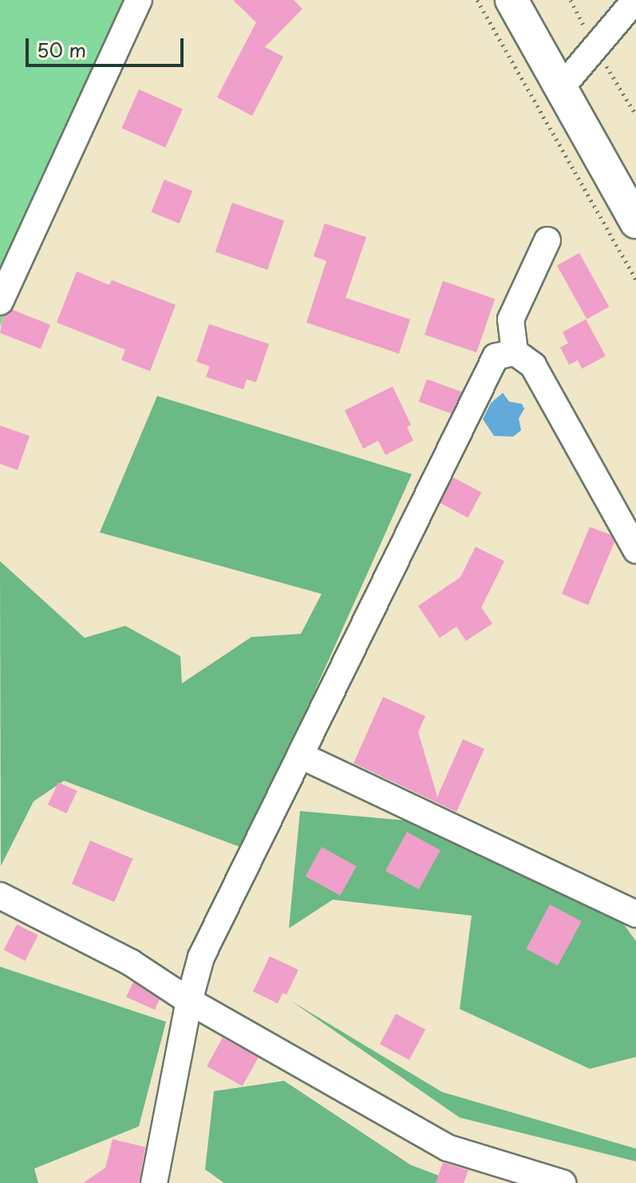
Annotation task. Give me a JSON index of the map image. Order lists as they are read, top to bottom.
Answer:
{
  "scale_bar": "50 m"
}
